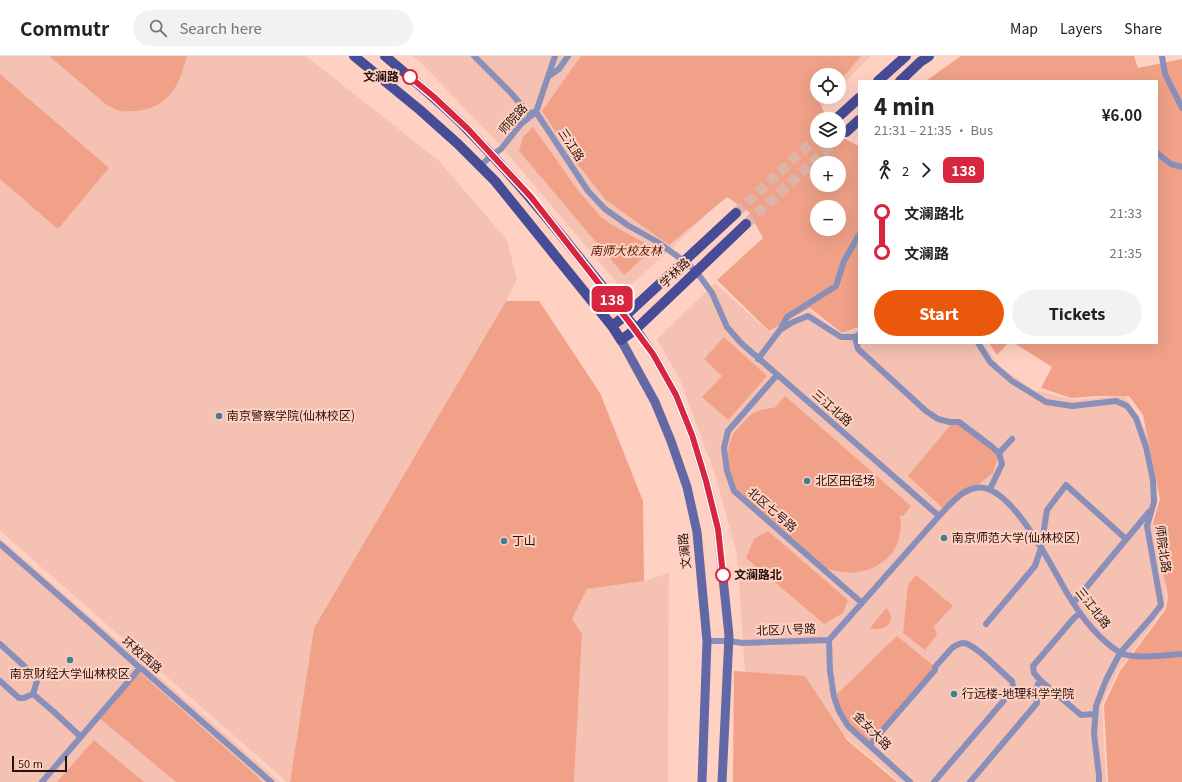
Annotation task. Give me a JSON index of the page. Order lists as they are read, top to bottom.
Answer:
{
  "streets": {
    "main road": ["学林路", "文澜路"],
    "street": [
      "师院路",
      "三江路",
      "三江北路",
      "北区七号路",
      "师院北路",
      "北区八号路",
      "环校西路",
      "金女大路"
    ]
  },
  "crossings": [
    ["师院路", "三江路"],
    ["师院路", "文澜路"],
    ["三江路", "学林路"],
    ["三江路", "三江北路"],
    ["学林路", "三江北路"],
    ["学林路", "文澜路"],
    ["三江北路", "北区七号路"],
    ["三江北路", "师院北路"],
    ["文澜路", "北区八号路"],
    ["北区八号路", "金女大路"]
  ],
  "parks": ["南师大校友林"],
  "places": [
    "文澜路",
    "南京警察学院(仙林校区)",
    "北区田径场",
    "南京师范大学(仙林校区)",
    "丁山",
    "文澜路北",
    "南京财经大学仙林校区",
    "行远楼-地理科学学院"
  ],
  "lines": ["bus line 138"],
  "scale_bar": "50 m",
  "page": {
    "header": "Commutr",
    "search": "Search here",
    "nav": ["Map", "Layers", "Share"],
    "on_map": "138",
    "map_buttons": ["+", "−"],
    "heading": ["4 min", "21:31 – 21:35 · Bus", "¥6.00"],
    "legs": ["2", "138"],
    "list": [
      {
        "name": "文澜路北",
        "value": "21:33"
      },
      {
        "name": "文澜路",
        "value": "21:35"
      }
    ],
    "buttons": ["Start", "Tickets"],
    "scale": "50 m"
  }
}
